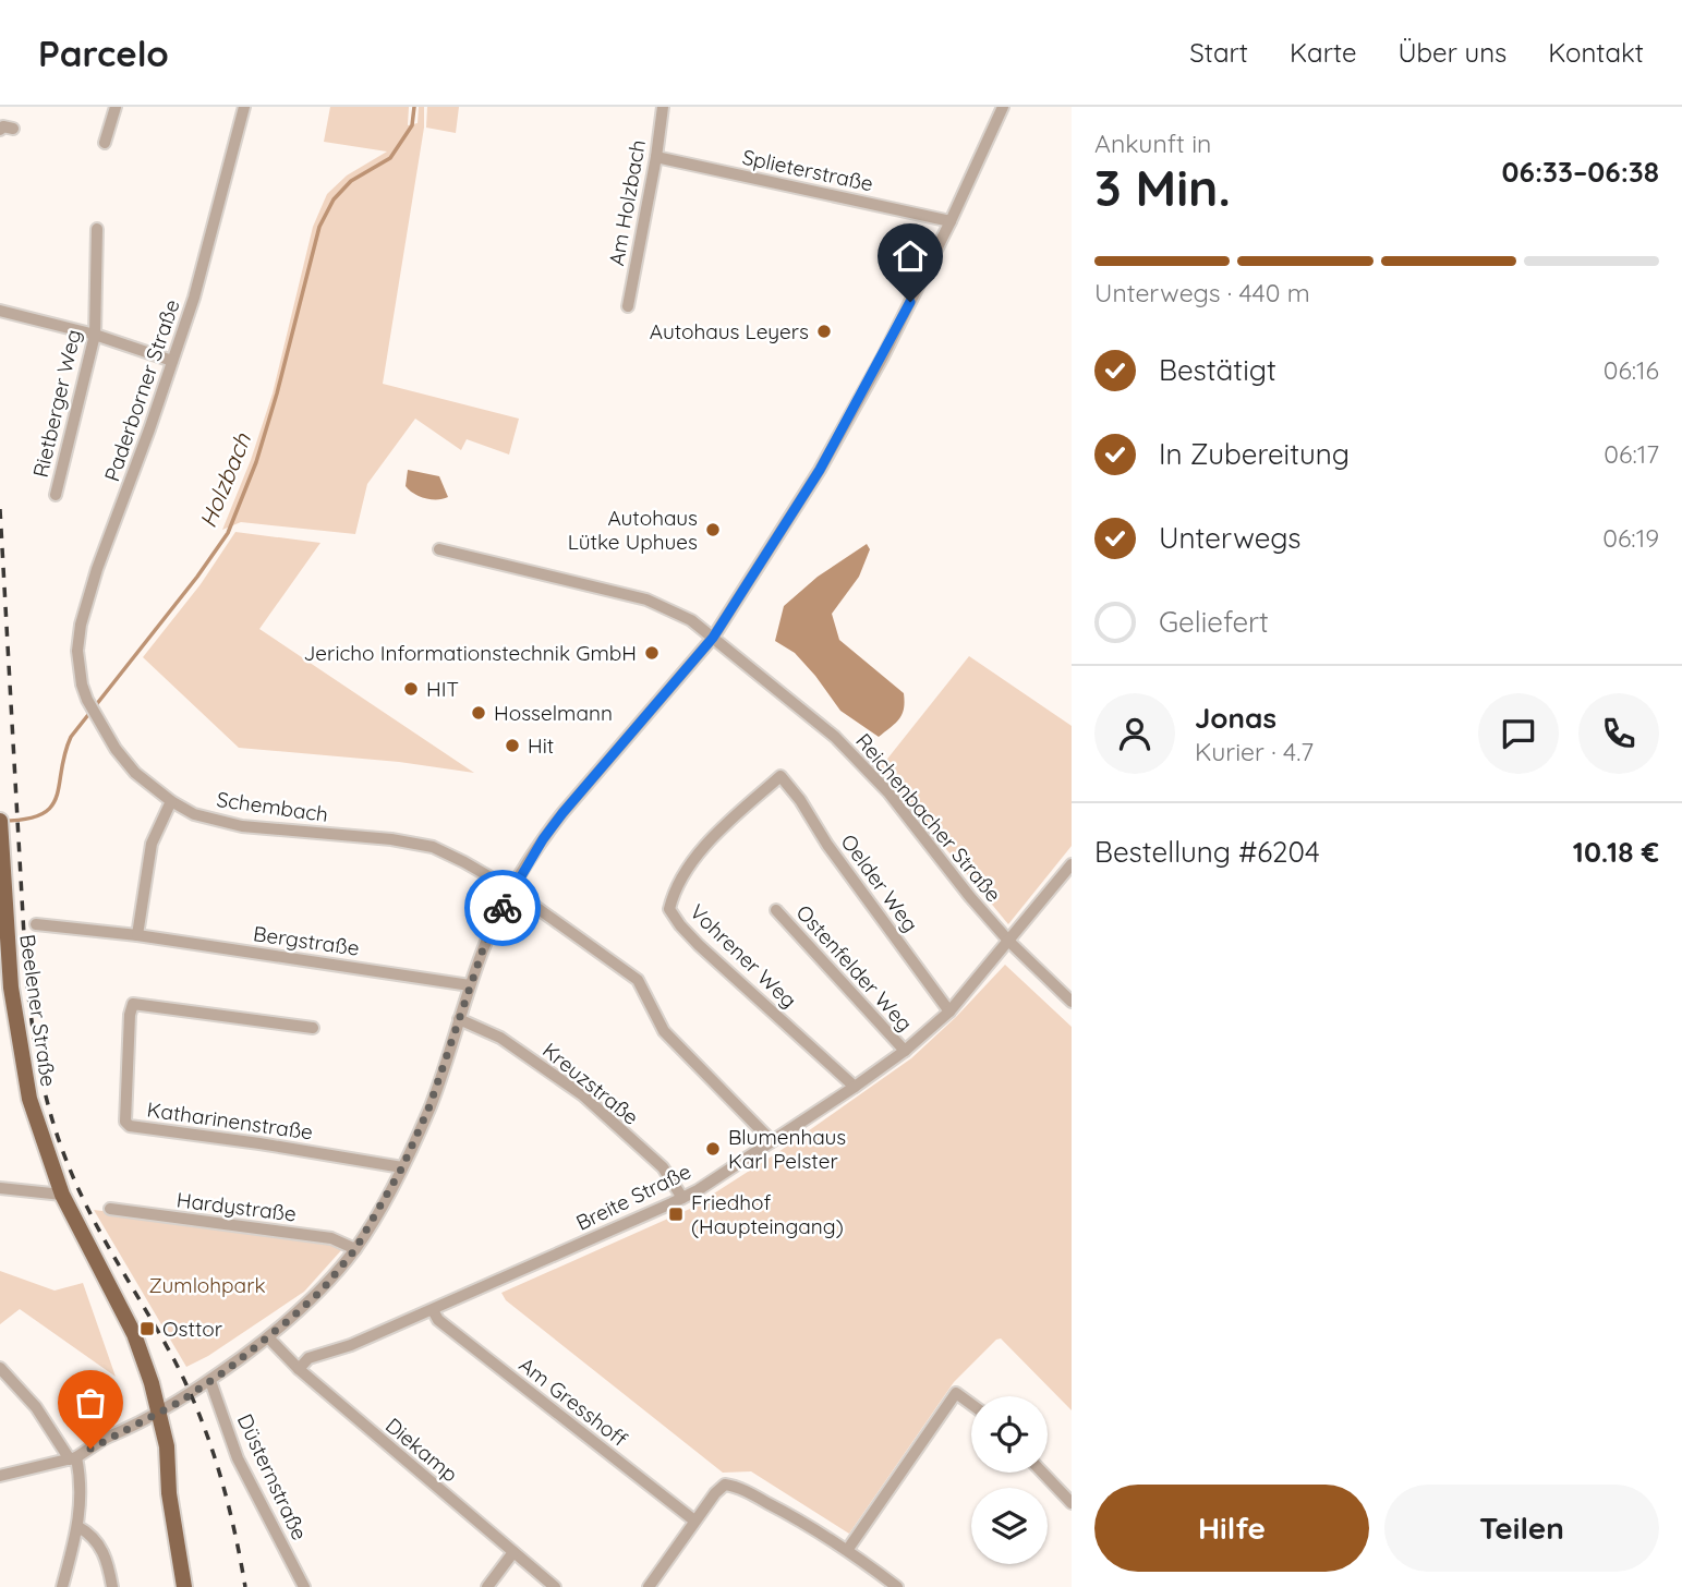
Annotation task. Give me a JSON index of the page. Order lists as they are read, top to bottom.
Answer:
{
  "streets": {
    "main road": ["Beelener Straße"],
    "street": [
      "Splieterstraße",
      "Am Holzbach",
      "Paderborner Straße",
      "Rietberger Weg",
      "Schembach",
      "Reichenbacher Straße",
      "Oelder Weg",
      "Bergstraße",
      "Vohrener Weg",
      "Ostenfelder Weg",
      "Kreuzstraße",
      "Katharinenstraße",
      "Breite Straße",
      "Hardystraße",
      "Am Gresshoff",
      "Diekamp",
      "Düsternstraße"
    ]
  },
  "crossings": [
    ["Splieterstraße", "Am Holzbach"],
    ["Paderborner Straße", "Schembach"],
    ["Schembach", "Breite Straße"],
    ["Reichenbacher Straße", "Breite Straße"],
    ["Oelder Weg", "Vohrener Weg"],
    ["Oelder Weg", "Breite Straße"],
    ["Vohrener Weg", "Breite Straße"],
    ["Ostenfelder Weg", "Breite Straße"],
    ["Kreuzstraße", "Breite Straße"],
    ["Breite Straße", "Am Gresshoff"],
    ["Breite Straße", "Diekamp"]
  ],
  "water": ["Holzbach"],
  "parks": ["Zumlohpark"],
  "places": {
    "other": [
      "Autohaus Leyers",
      "Autohaus Lütke Uphues",
      "Jericho Informationstechnik GmbH",
      "HIT",
      "Hosselmann",
      "Hit",
      "Blumenhaus Karl Pelster"
    ],
    "transit": ["Friedhof (Haupteingang)", "Osttor"]
  },
  "page": {
    "header": "Parcelo",
    "nav": [
      "Start",
      "Karte",
      "Über uns",
      "Kontakt"
    ],
    "heading": ["3 Min.", "Ankunft in", "06:33–06:38"],
    "panel": [
      "Jonas",
      "Kurier · 4.7",
      "Bestellung #6204",
      "10.18 €"
    ],
    "bar": "Unterwegs · 440 m",
    "list": [
      ["Bestätigt", "06:16"],
      ["In Zubereitung", "06:17"],
      ["Unterwegs", "06:19"],
      "Geliefert"
    ],
    "buttons": ["Hilfe", "Teilen"]
  }
}
